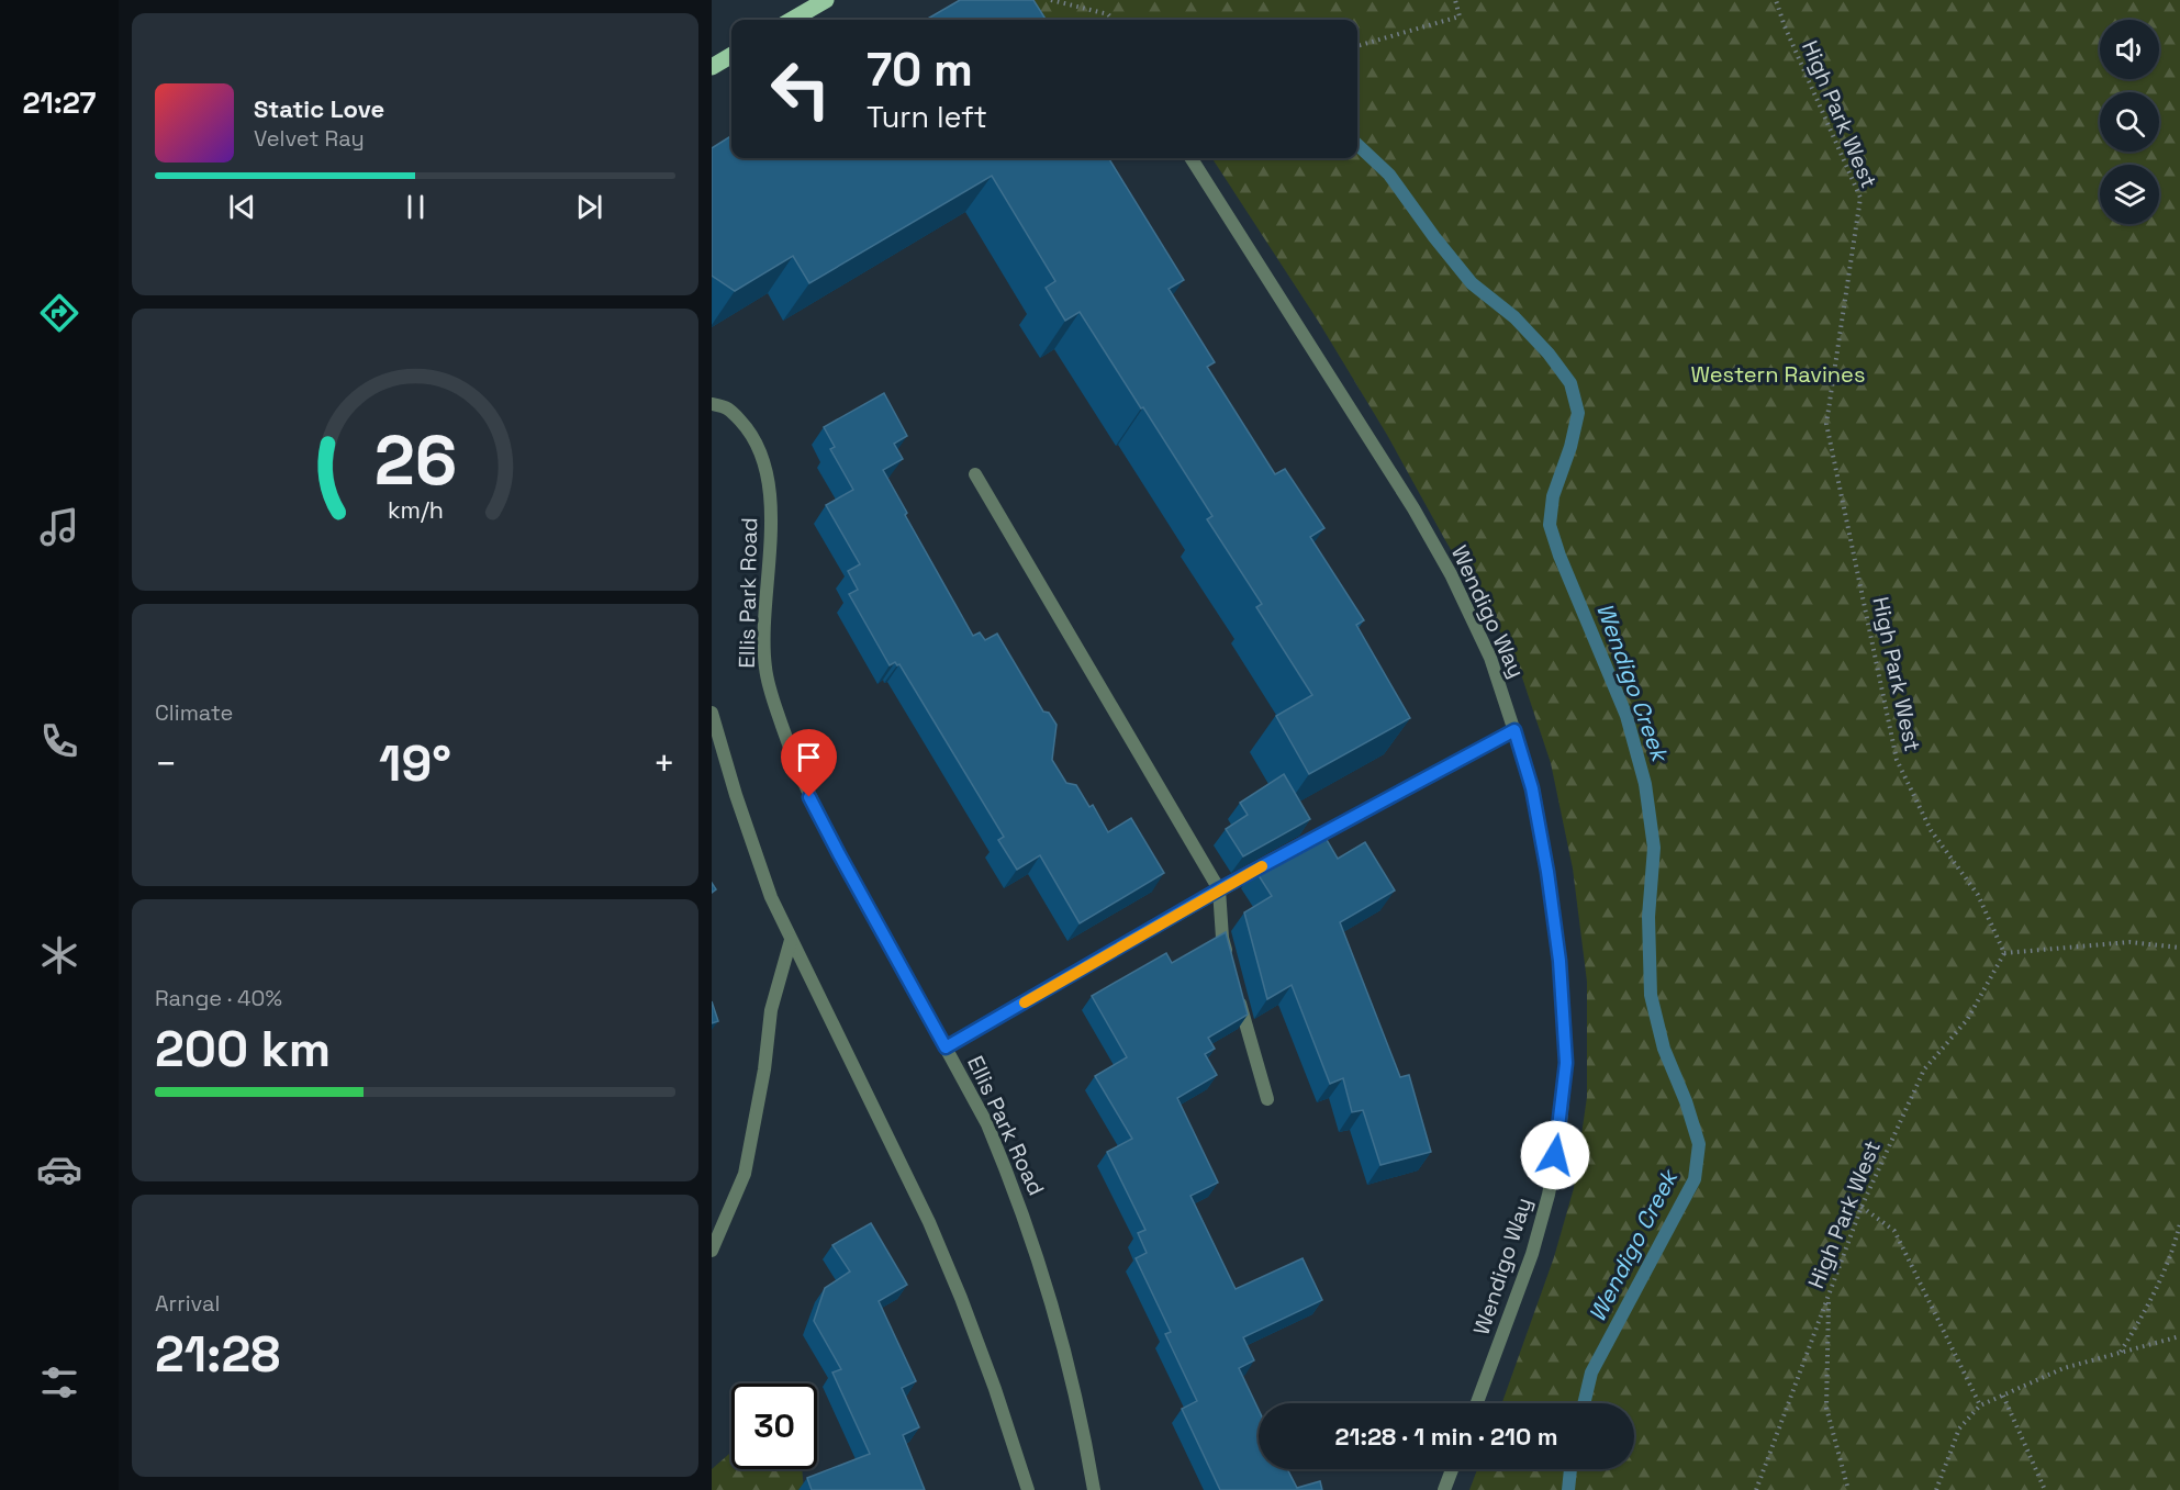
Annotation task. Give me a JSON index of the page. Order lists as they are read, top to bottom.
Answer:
{
  "streets": {
    "street": ["Ellis Park Road", "Wendigo Way"],
    "path": ["High Park West"]
  },
  "water": ["Wendigo Creek"],
  "parks": ["Western Ravines"],
  "page": {
    "tabs": "21:27",
    "turn": ["70 m", "Turn left"],
    "song": ["Static Love", "Velvet Ray"],
    "tile": [
      "Climate",
      ["Range · 40%", "200 km"],
      ["Arrival", "21:28"]
    ],
    "heat": ["−", "19°", "+"],
    "limit": "30",
    "trip": "21:28 · 1 min · 210 m",
    "gauge": ["26", "km/h"]
  }
}
